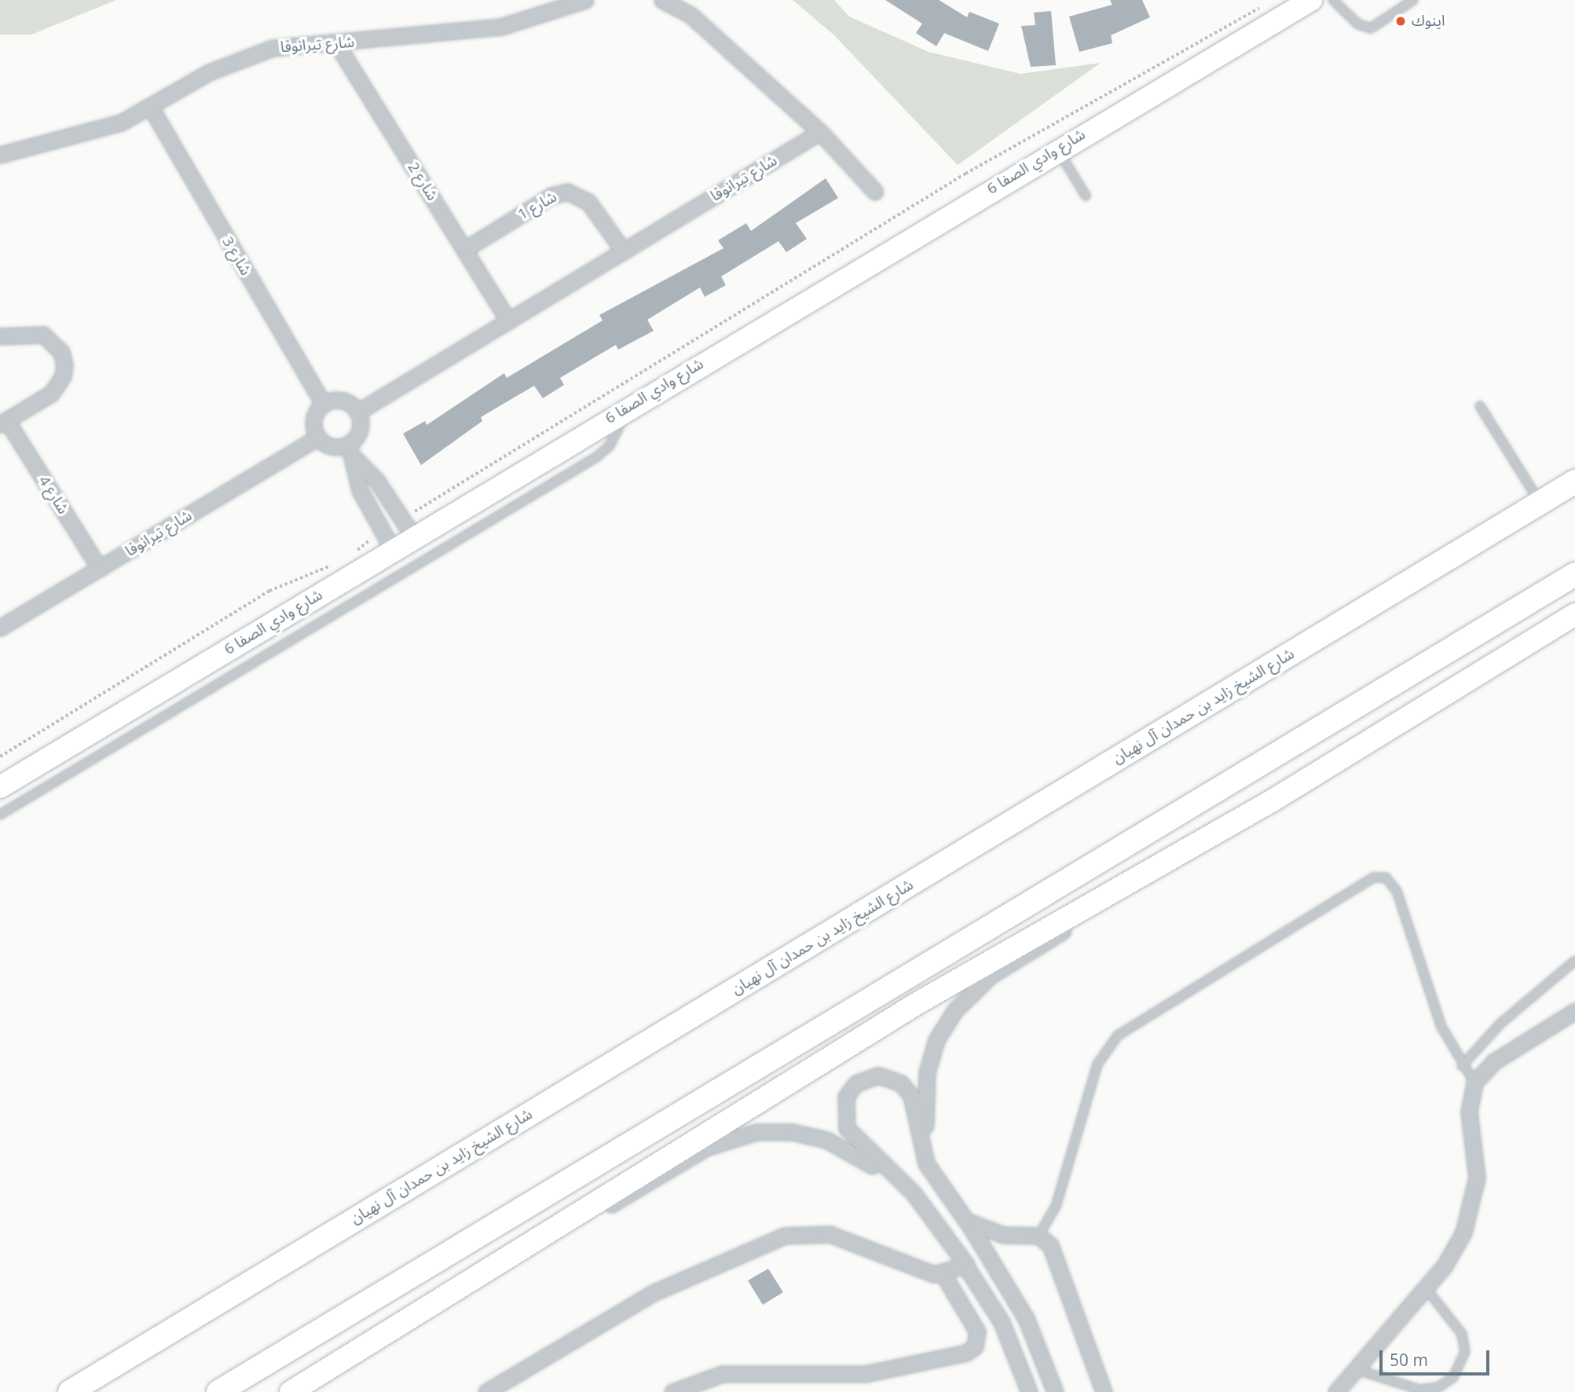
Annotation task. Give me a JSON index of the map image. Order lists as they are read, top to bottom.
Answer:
{
  "streets": {
    "main road": ["شارع وادي الصفا 6", "شارع الشيخ زايد بن حمدان آل نهيان"],
    "street": [
      "شارع تيرانوفا",
      "شارع 2",
      "شارع 1",
      "شارع 3",
      "شارع 4"
    ]
  },
  "crossings": [
    ["شارع تيرانوفا", "شارع 2"],
    ["شارع تيرانوفا", "شارع 1"],
    ["شارع تيرانوفا", "شارع 3"],
    ["شارع تيرانوفا", "شارع 4"],
    ["شارع 2", "شارع 1"]
  ],
  "places": ["اينوك"],
  "scale_bar": "50 m"
}
